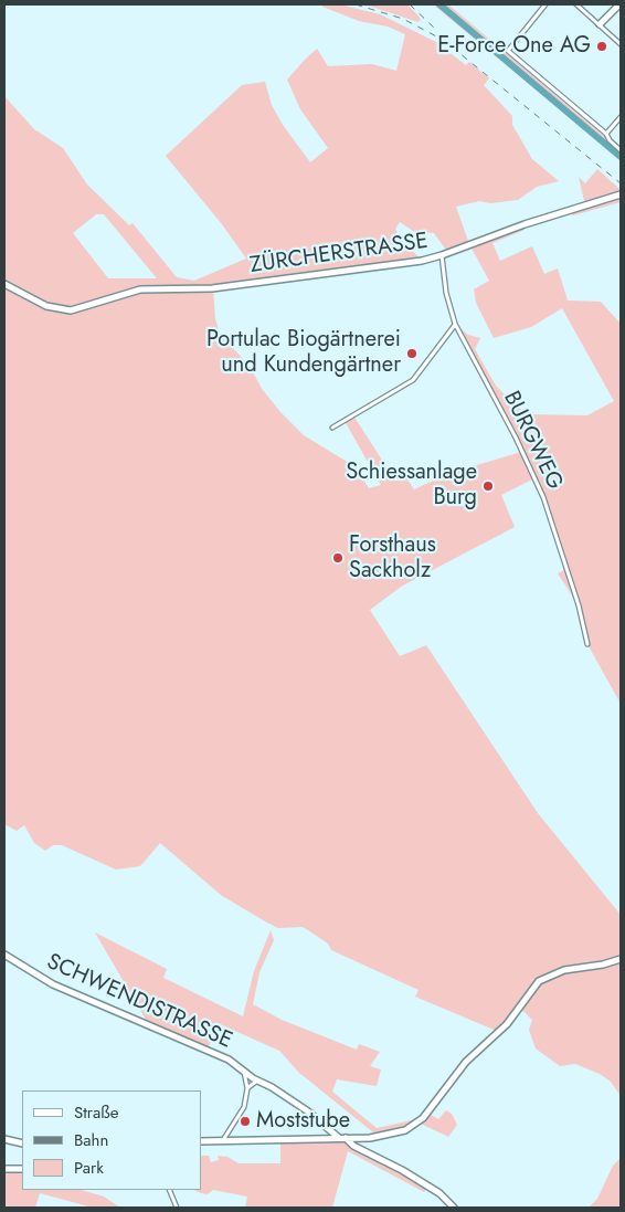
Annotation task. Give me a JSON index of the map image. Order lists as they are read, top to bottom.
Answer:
{
  "streets": {
    "street": ["ZÜRCHERSTRASSE", "BURGWEG", "SCHWENDISTRASSE"]
  },
  "crossings": [
    ["ZÜRCHERSTRASSE", "BURGWEG"]
  ],
  "places": [
    "E-Force One AG",
    "Portulac Biogärtnerei und Kundengärtner",
    "Schiessanlage Burg",
    "Forsthaus Sackholz",
    "Moststube"
  ],
  "legend": ["Straße", "Bahn", "Park"]
}
